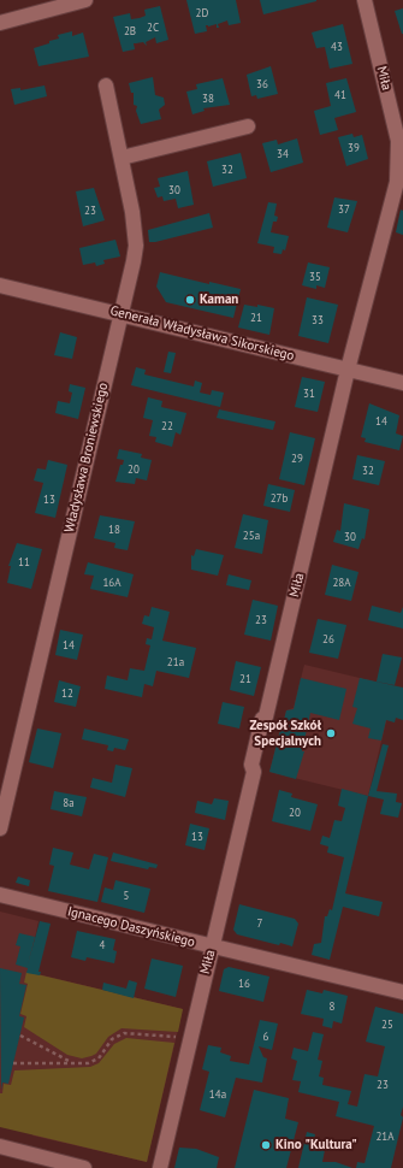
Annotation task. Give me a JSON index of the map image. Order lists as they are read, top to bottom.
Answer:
{
  "streets": {
    "street": [
      "Miła",
      "Generała Władysława Sikorskiego",
      "Władysława Broniewskiego",
      "Ignacego Daszyńskiego"
    ]
  },
  "crossings": [
    ["Miła", "Generała Władysława Sikorskiego"],
    ["Miła", "Ignacego Daszyńskiego"],
    ["Generała Władysława Sikorskiego", "Władysława Broniewskiego"]
  ],
  "places": ["Kaman", "Zespół Szkół Specjalnych", "Kino \"Kultura\""],
  "house_numbers": [
    "2D",
    "2C",
    "2B",
    "43",
    "36",
    "41",
    "38",
    "39",
    "34",
    "32",
    "30",
    "37",
    "23",
    "35",
    "21",
    "33",
    "31",
    "14",
    "22",
    "29",
    "20",
    "32",
    "27b",
    "13",
    "18",
    "25a",
    "30",
    "11",
    "16A",
    "28A",
    "23",
    "26",
    "14",
    "21a",
    "21",
    "12",
    "8a",
    "20",
    "13",
    "5",
    "7",
    "4",
    "16",
    "8",
    "25",
    "6",
    "23",
    "14a",
    "21A"
  ]
}
